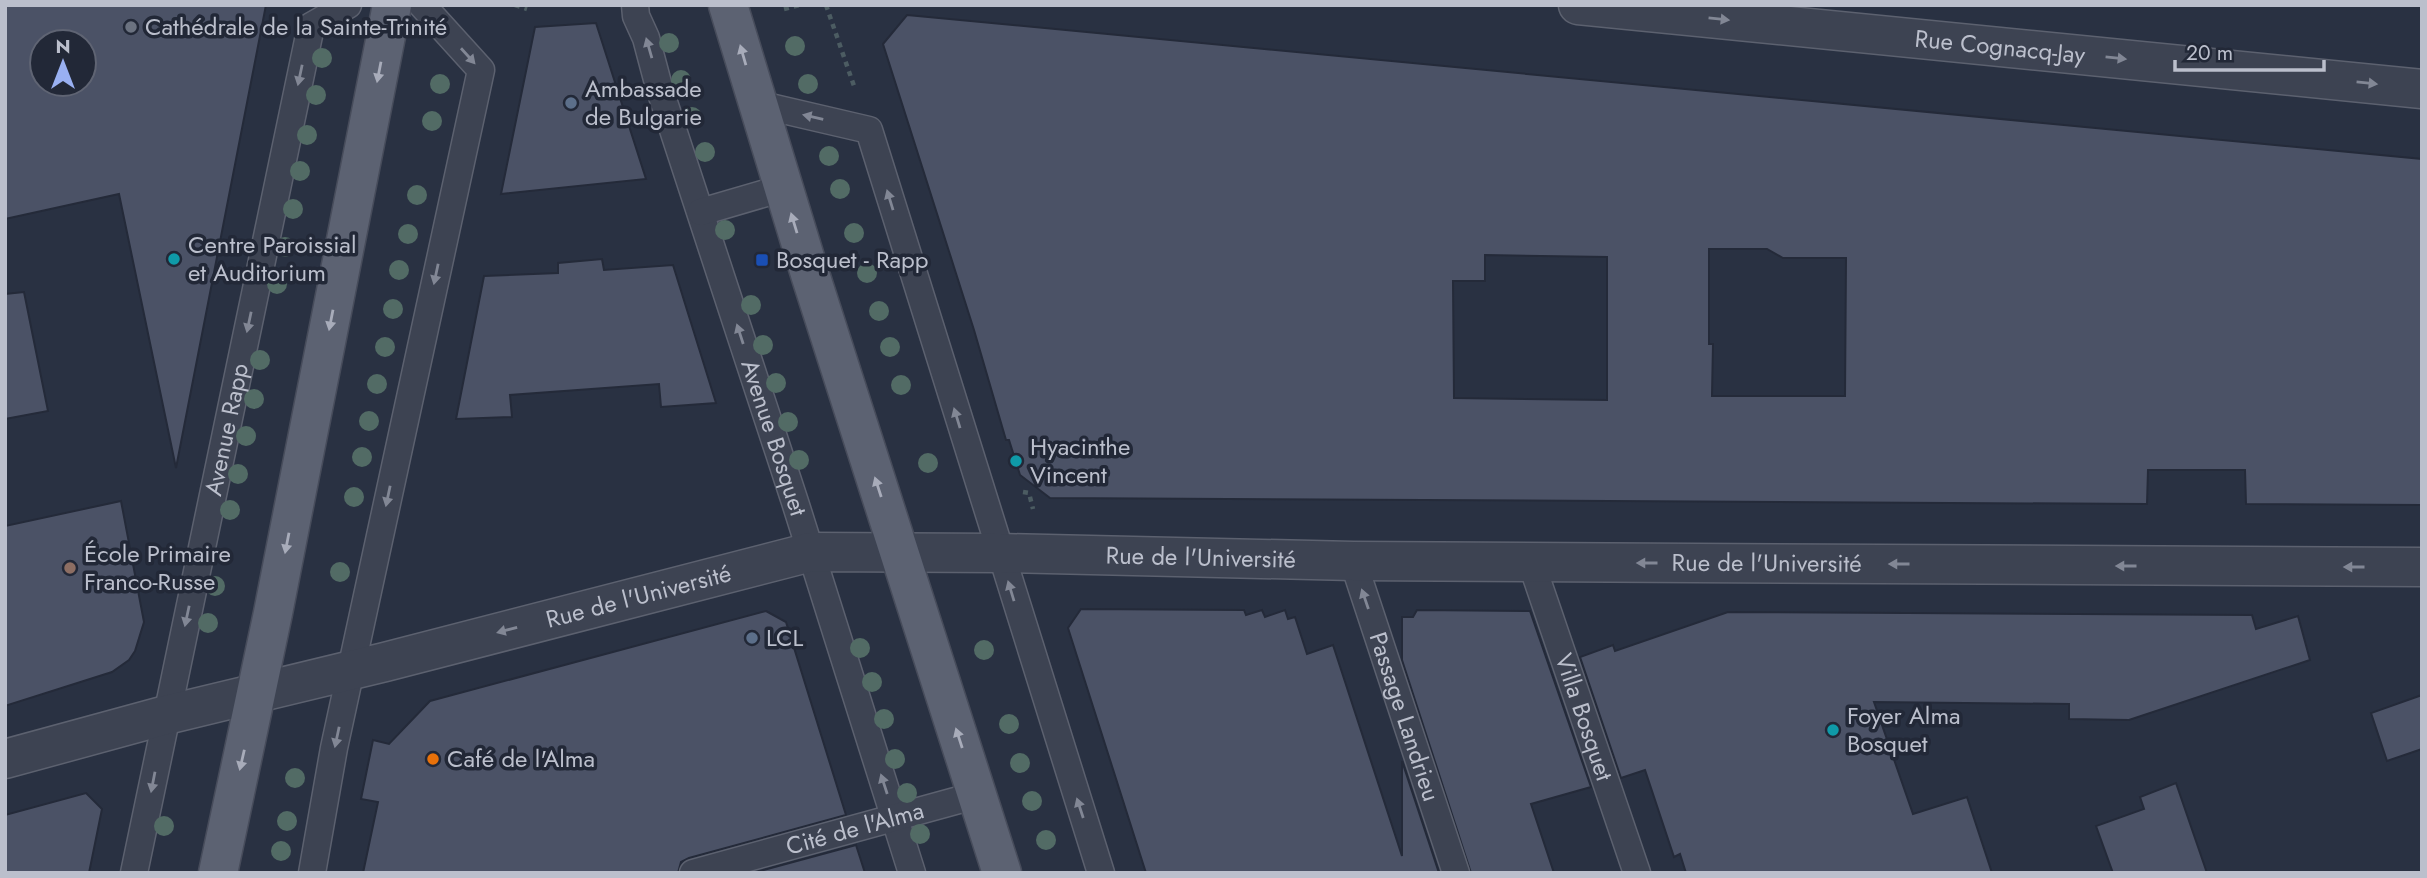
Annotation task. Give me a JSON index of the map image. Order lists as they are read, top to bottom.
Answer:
{
  "streets": {
    "street": ["Rue Cognacq-Jay", "Rue de l'Université"],
    "lane": [
      "Avenue Rapp",
      "Avenue Bosquet",
      "Passage Landrieu",
      "Villa Bosquet",
      "Cité de l'Alma"
    ]
  },
  "crossings": [
    ["Avenue Rapp", "Rue de l'Université"],
    ["Avenue Bosquet", "Rue de l'Université"],
    ["Avenue Bosquet", "Cité de l'Alma"],
    ["Rue de l'Université", "Passage Landrieu"],
    ["Rue de l'Université", "Villa Bosquet"]
  ],
  "one_way": ["Rue Cognacq-Jay", "Rue de l'Université", "Passage Landrieu"],
  "places": {
    "other": [
      "Cathédrale de la Sainte-Trinité",
      "Ambassade de Bulgarie",
      "Centre Paroissial et Auditorium",
      "Hyacinthe Vincent",
      "École Primaire Franco-Russe",
      "LCL",
      "Foyer Alma Bosquet",
      "Café de l'Alma"
    ],
    "transit": ["Bosquet - Rapp"]
  },
  "scale_bar": "20 m",
  "north": "top"
}
